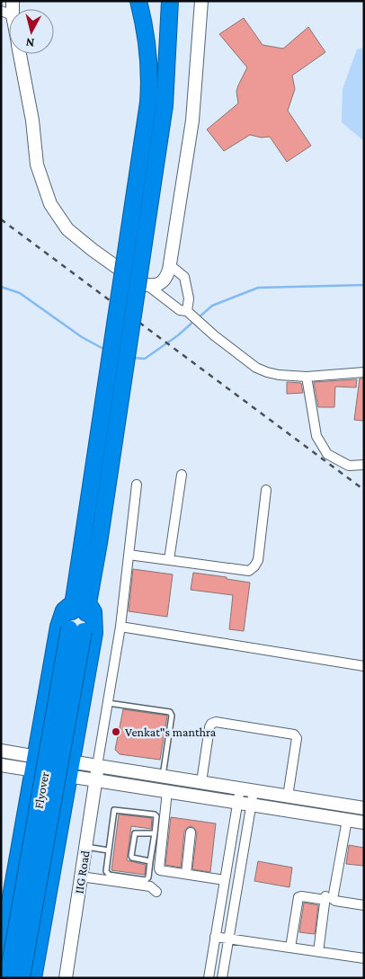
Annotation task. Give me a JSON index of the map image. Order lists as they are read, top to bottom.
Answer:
{
  "streets": {
    "highway": ["Flyover"],
    "street": ["IIG Road"]
  },
  "places": ["Venkat\"s manthra"],
  "north": "bottom"
}
